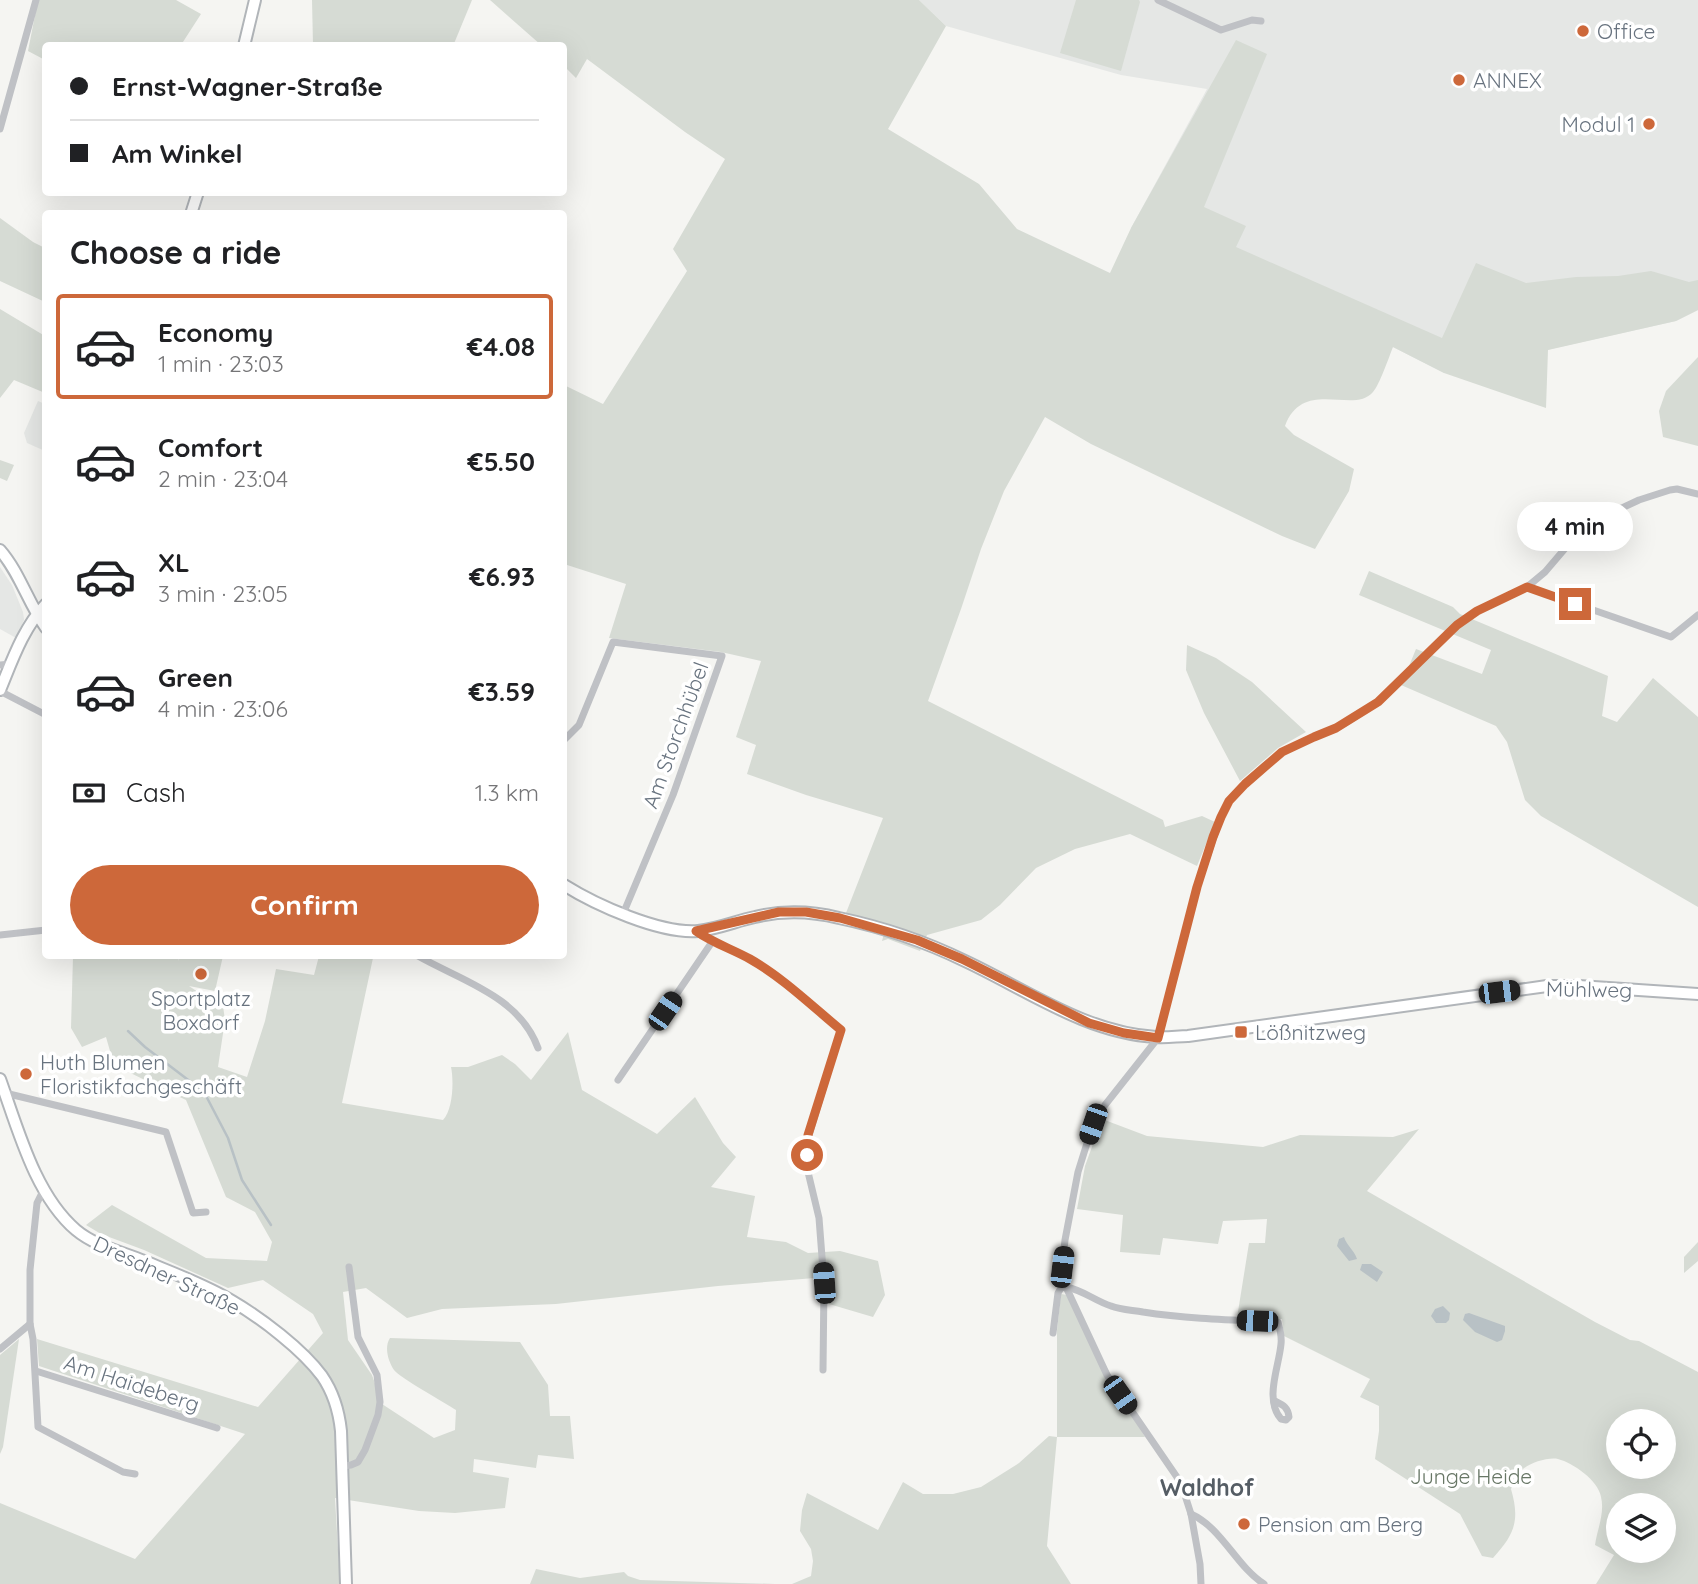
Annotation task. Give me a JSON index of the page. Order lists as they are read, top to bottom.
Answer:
{
  "streets": {
    "street": [
      "Am Storchhübel",
      "Mühlweg",
      "Dresdner Straße",
      "Am Haideberg"
    ]
  },
  "districts": ["Waldhof"],
  "parks": ["Junge Heide"],
  "places": {
    "other": [
      "Office",
      "ANNEX",
      "Modul 1",
      "Sportplatz Boxdorf",
      "Huth Blumen Floristikfachgeschäft",
      "Pension am Berg"
    ],
    "transit": ["Lößnitzweg"]
  },
  "page": {
    "banner": ["Ernst-Wagner-Straße", "Am Winkel"],
    "heading": "Choose a ride",
    "list": [
      {
        "name": "Economy",
        "note": "1 min · 23:03",
        "value": "€4.08"
      },
      {
        "name": "Comfort",
        "note": "2 min · 23:04",
        "value": "€5.50"
      },
      {
        "name": "XL",
        "note": "3 min · 23:05",
        "value": "€6.93"
      },
      {
        "name": "Green",
        "note": "4 min · 23:06",
        "value": "€3.59"
      }
    ],
    "bubble": "4 min",
    "pay": ["Cash", "1.3 km"],
    "buttons": "Confirm"
  }
}
